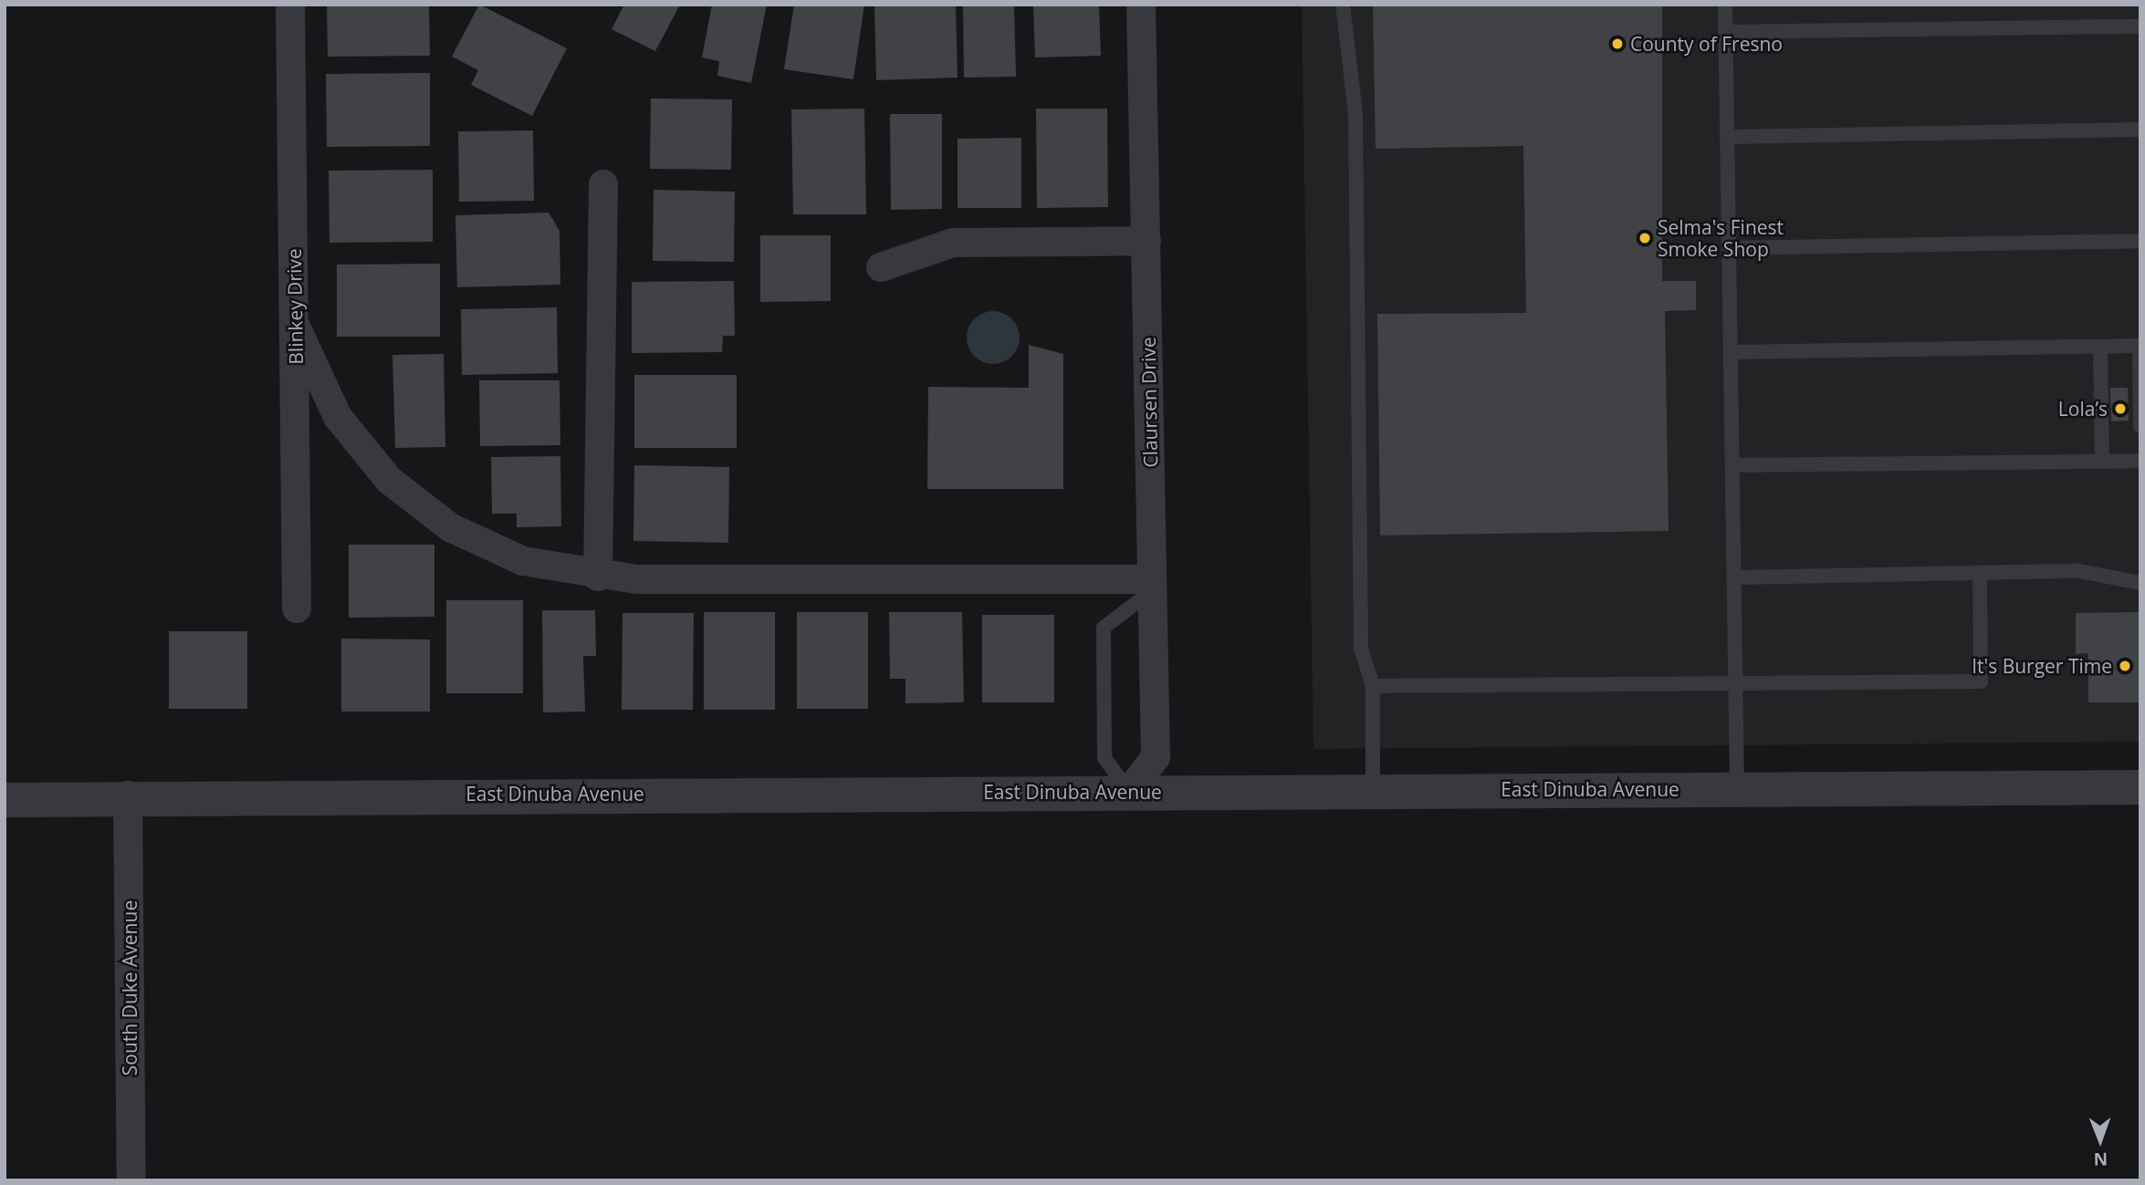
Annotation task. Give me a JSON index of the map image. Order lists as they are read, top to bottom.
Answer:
{
  "streets": {
    "street": [
      "Blinkey Drive",
      "Claursen Drive",
      "East Dinuba Avenue",
      "South Duke Avenue"
    ]
  },
  "crossings": [
    ["Claursen Drive", "East Dinuba Avenue"],
    ["East Dinuba Avenue", "South Duke Avenue"]
  ],
  "places": [
    "County of Fresno",
    "Selma's Finest Smoke Shop",
    "Lola’s",
    "It's Burger Time"
  ],
  "north": "bottom"
}
